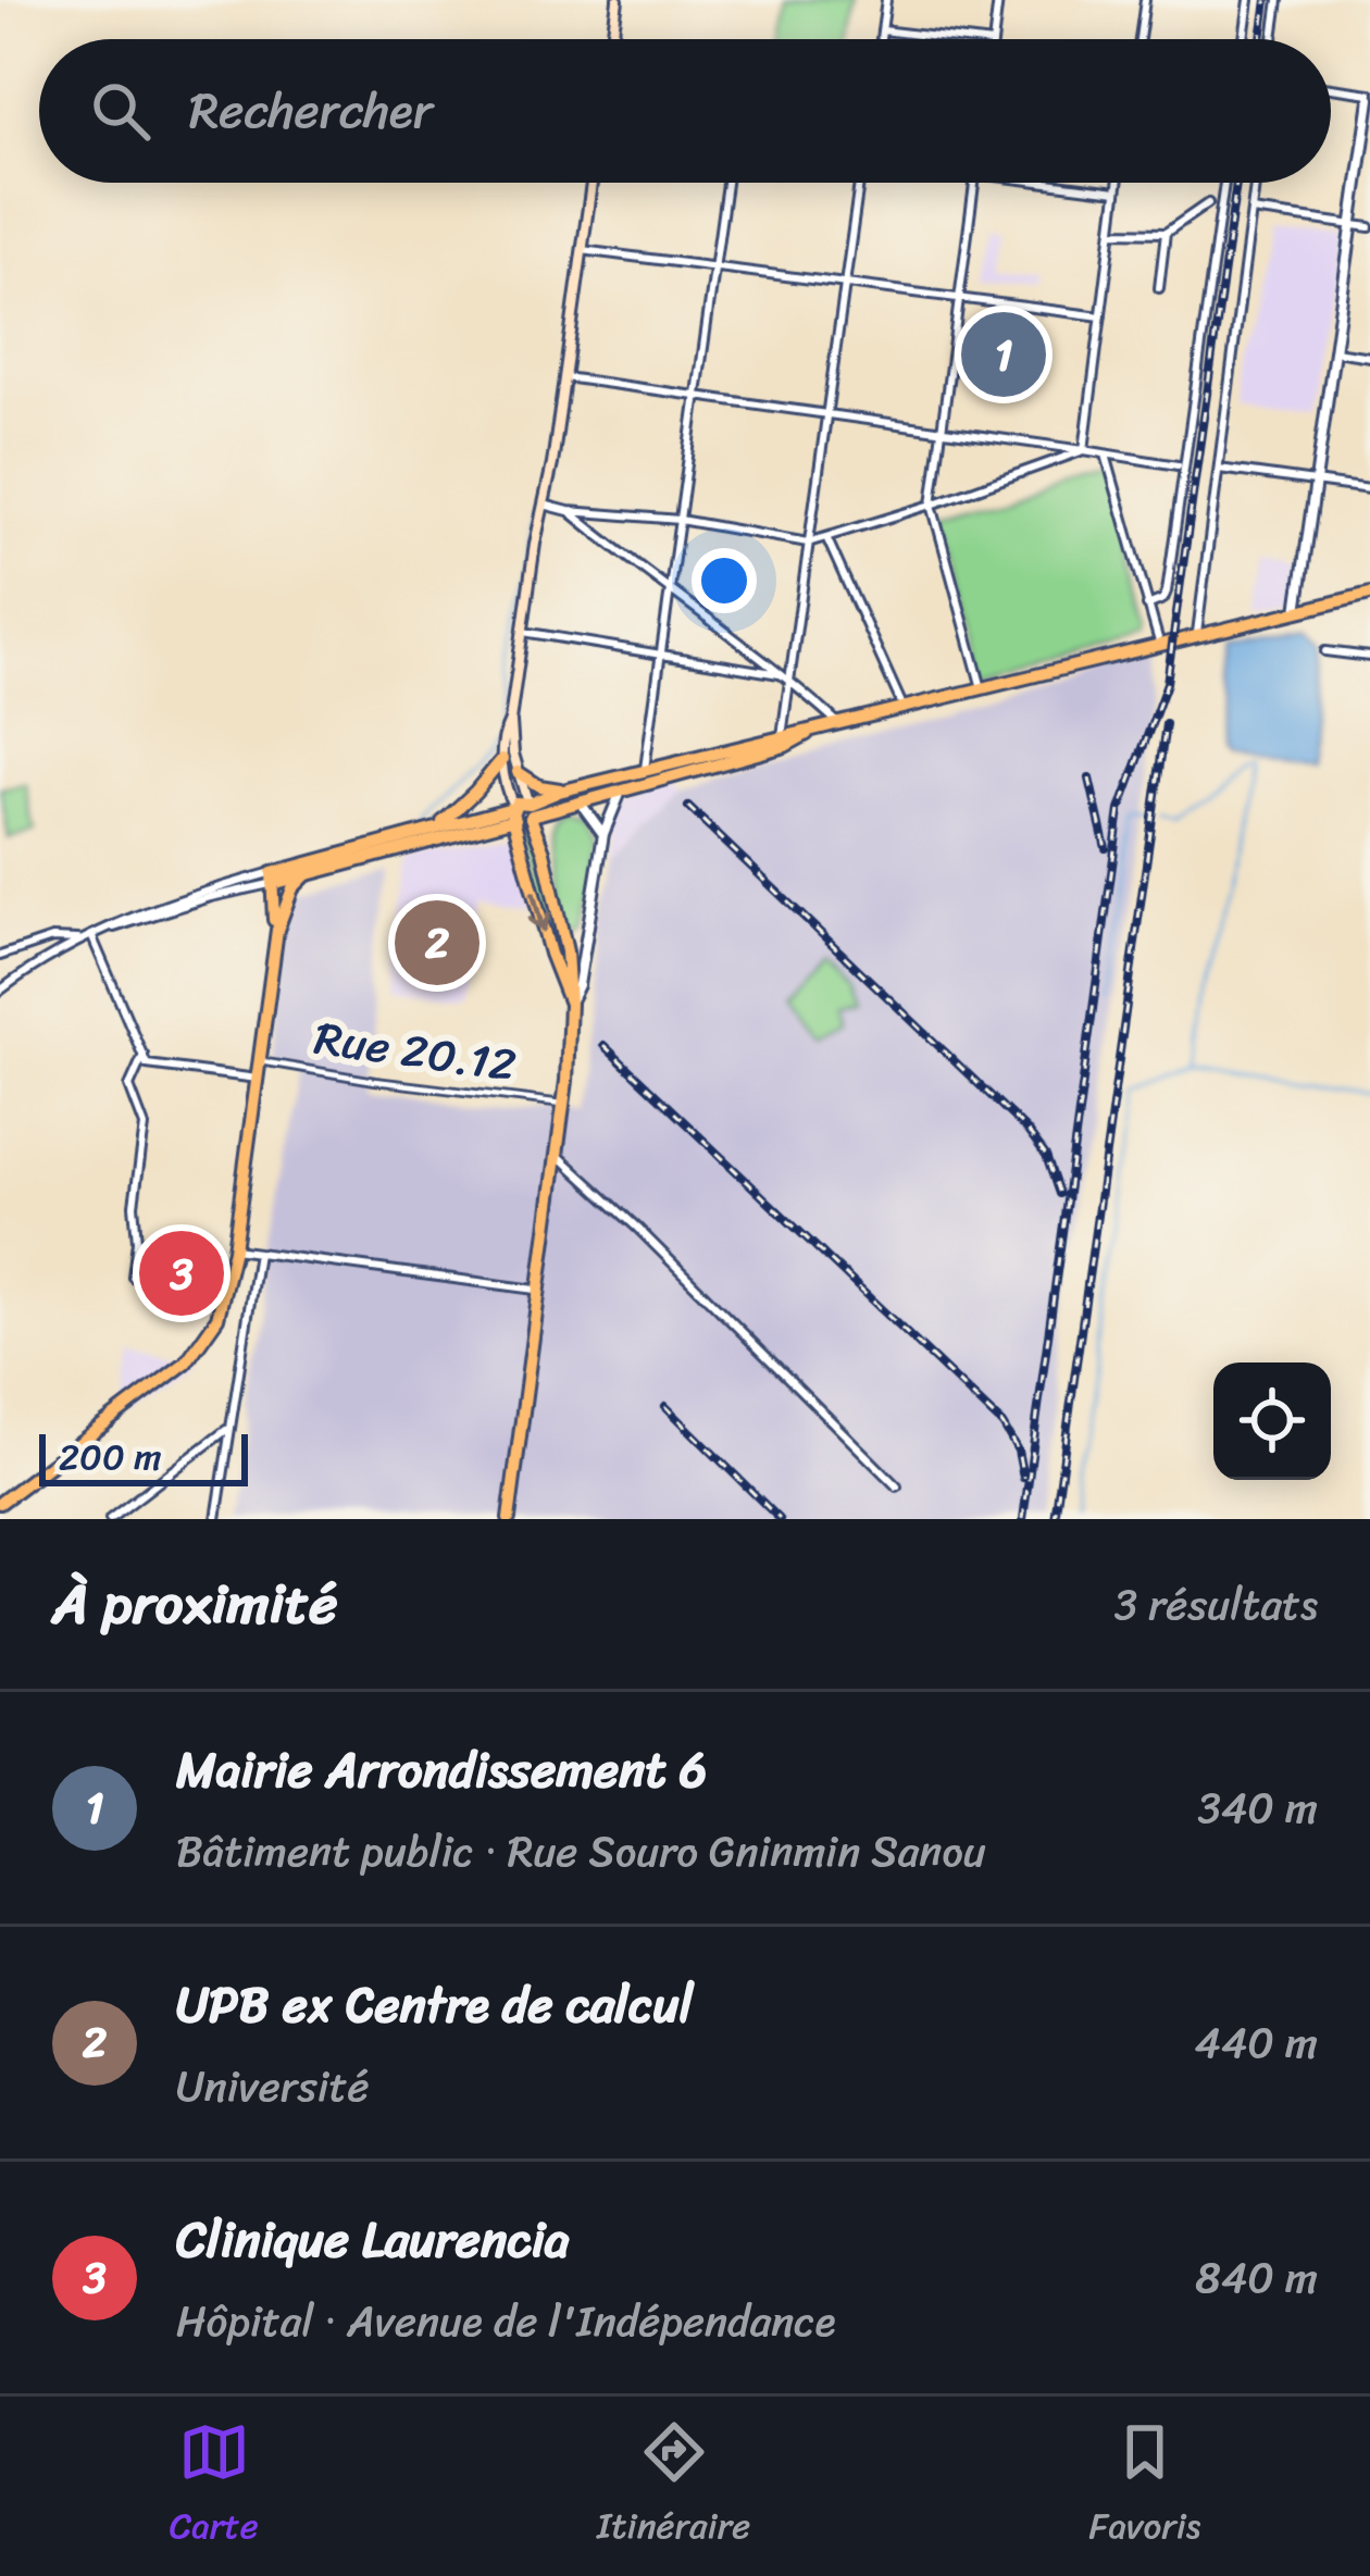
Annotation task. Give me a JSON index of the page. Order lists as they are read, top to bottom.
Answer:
{
  "streets": {
    "street": ["Rue 20.12"]
  },
  "scale_bar": "200 m",
  "page": {
    "search": "Rechercher",
    "pins": ["1", "2", "3"],
    "scale": "200 m",
    "heading": ["À proximité", "3 résultats"],
    "list": [
      {
        "mark": "1",
        "name": "Mairie Arrondissement 6",
        "note": "Bâtiment public · Rue Souro Gninmin Sanou",
        "value": "340 m"
      },
      {
        "mark": "2",
        "name": "UPB ex Centre de calcul",
        "note": "Université",
        "value": "440 m"
      },
      {
        "mark": "3",
        "name": "Clinique Laurencia",
        "note": "Hôpital · Avenue de l'Indépendance",
        "value": "840 m"
      }
    ],
    "nav": ["Carte", "Itinéraire", "Favoris"]
  }
}
